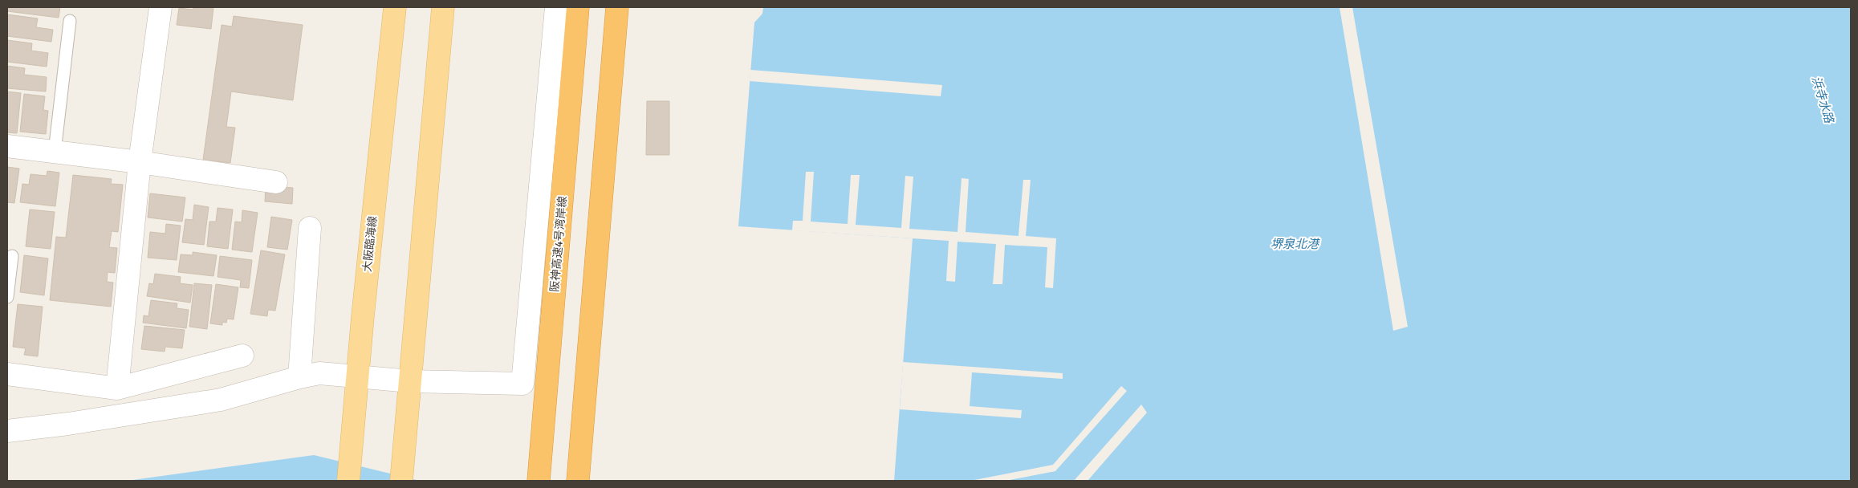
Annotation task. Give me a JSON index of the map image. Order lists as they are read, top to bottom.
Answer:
{
  "streets": {
    "highway": ["阪神高速4号湾岸線"],
    "main road": ["大阪臨海線"]
  },
  "water": ["浜寺水路", "堺泉北港"]
}
